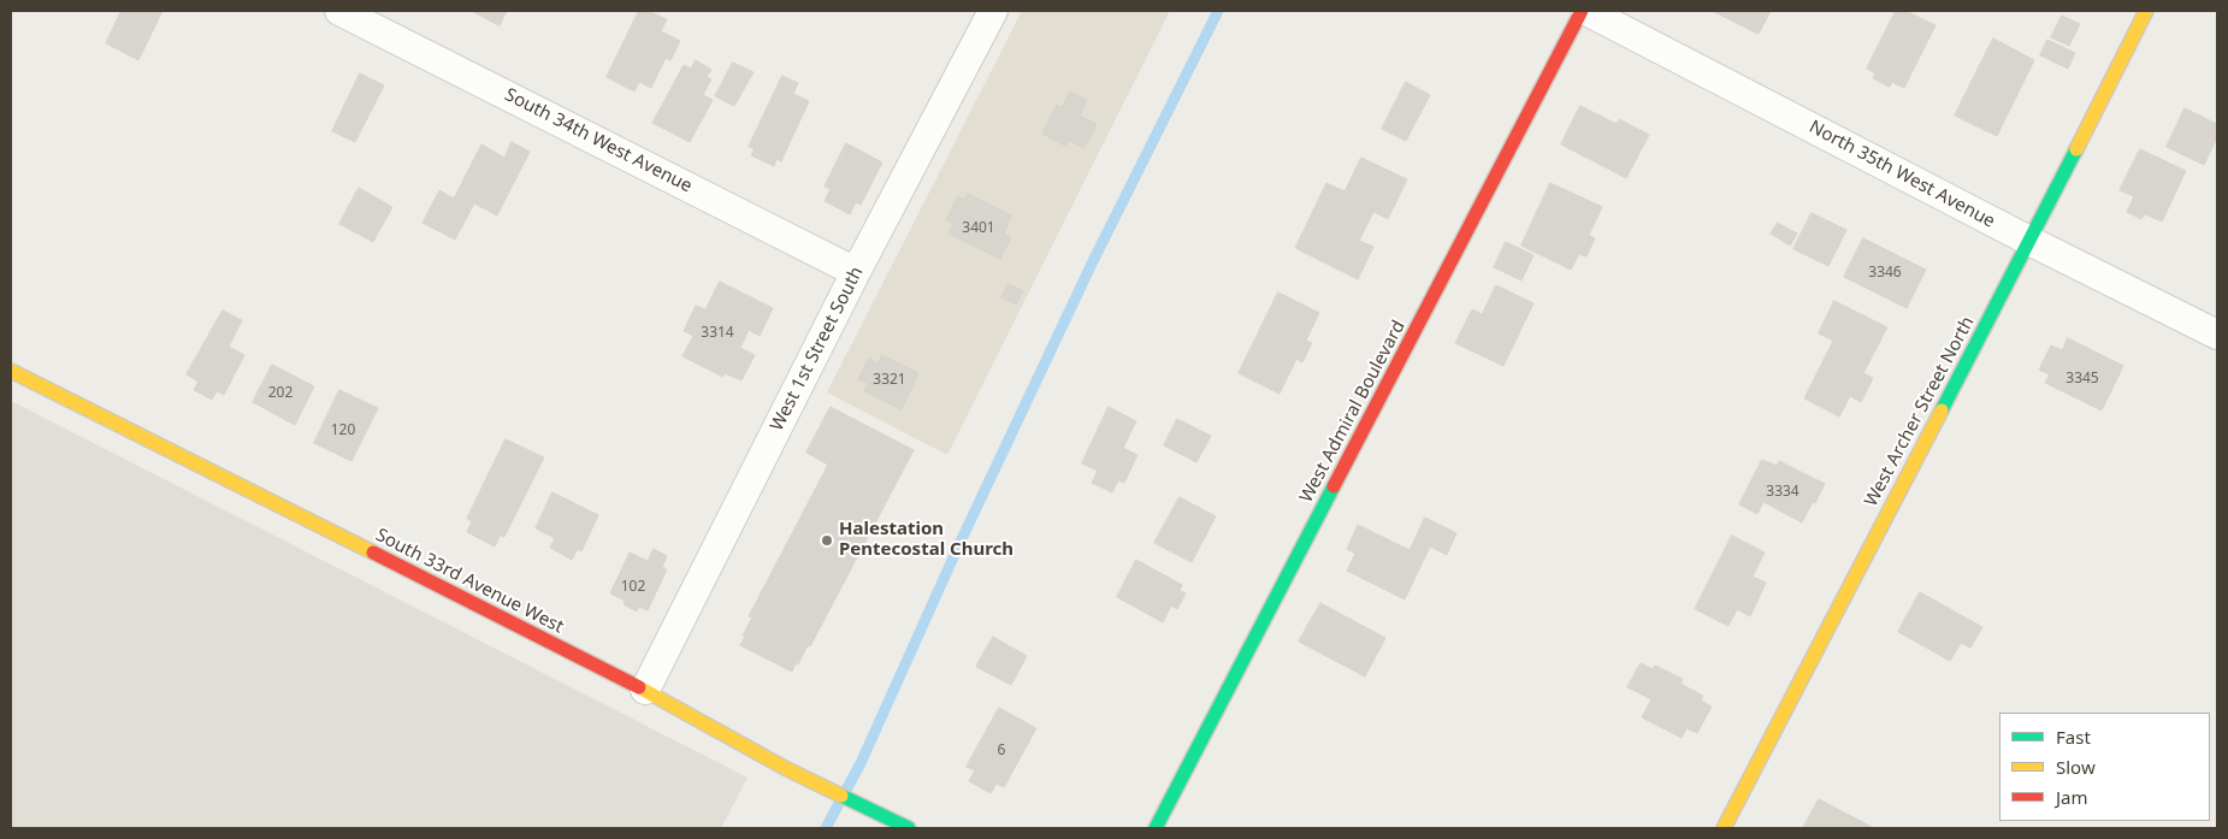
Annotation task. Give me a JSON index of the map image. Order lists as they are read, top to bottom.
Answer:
{
  "streets": {
    "street": [
      "South 34th West Avenue",
      "North 35th West Avenue",
      "West 1st Street South",
      "West Admiral Boulevard",
      "West Archer Street North",
      "South 33rd Avenue West"
    ]
  },
  "crossings": [
    ["South 34th West Avenue", "West 1st Street South"],
    ["North 35th West Avenue", "West Archer Street North"],
    ["West 1st Street South", "South 33rd Avenue West"]
  ],
  "places": ["Halestation Pentecostal Church"],
  "house_numbers": [
    "3401",
    "3346",
    "3314",
    "3345",
    "3321",
    "202",
    "120",
    "3334",
    "102",
    "6"
  ],
  "legend": ["Fast", "Slow", "Jam"]
}
